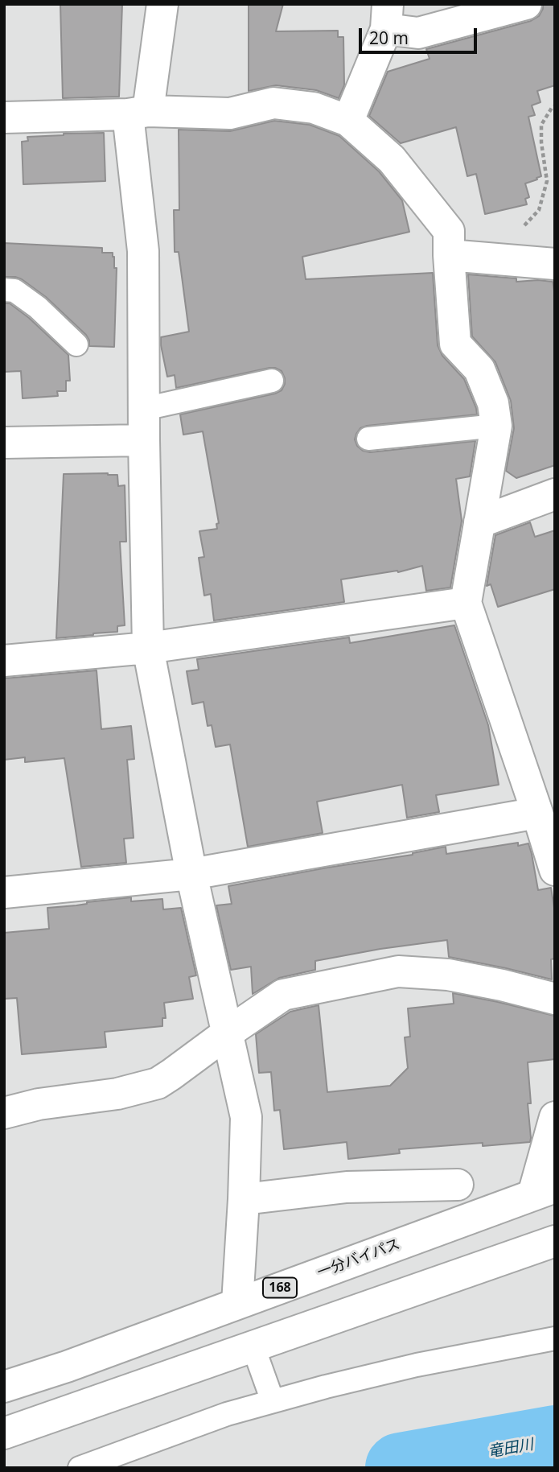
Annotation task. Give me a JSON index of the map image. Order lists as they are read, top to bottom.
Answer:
{
  "streets": {
    "main road": ["一分バイパス", "168"]
  },
  "water": ["竜田川"],
  "scale_bar": "20 m"
}
